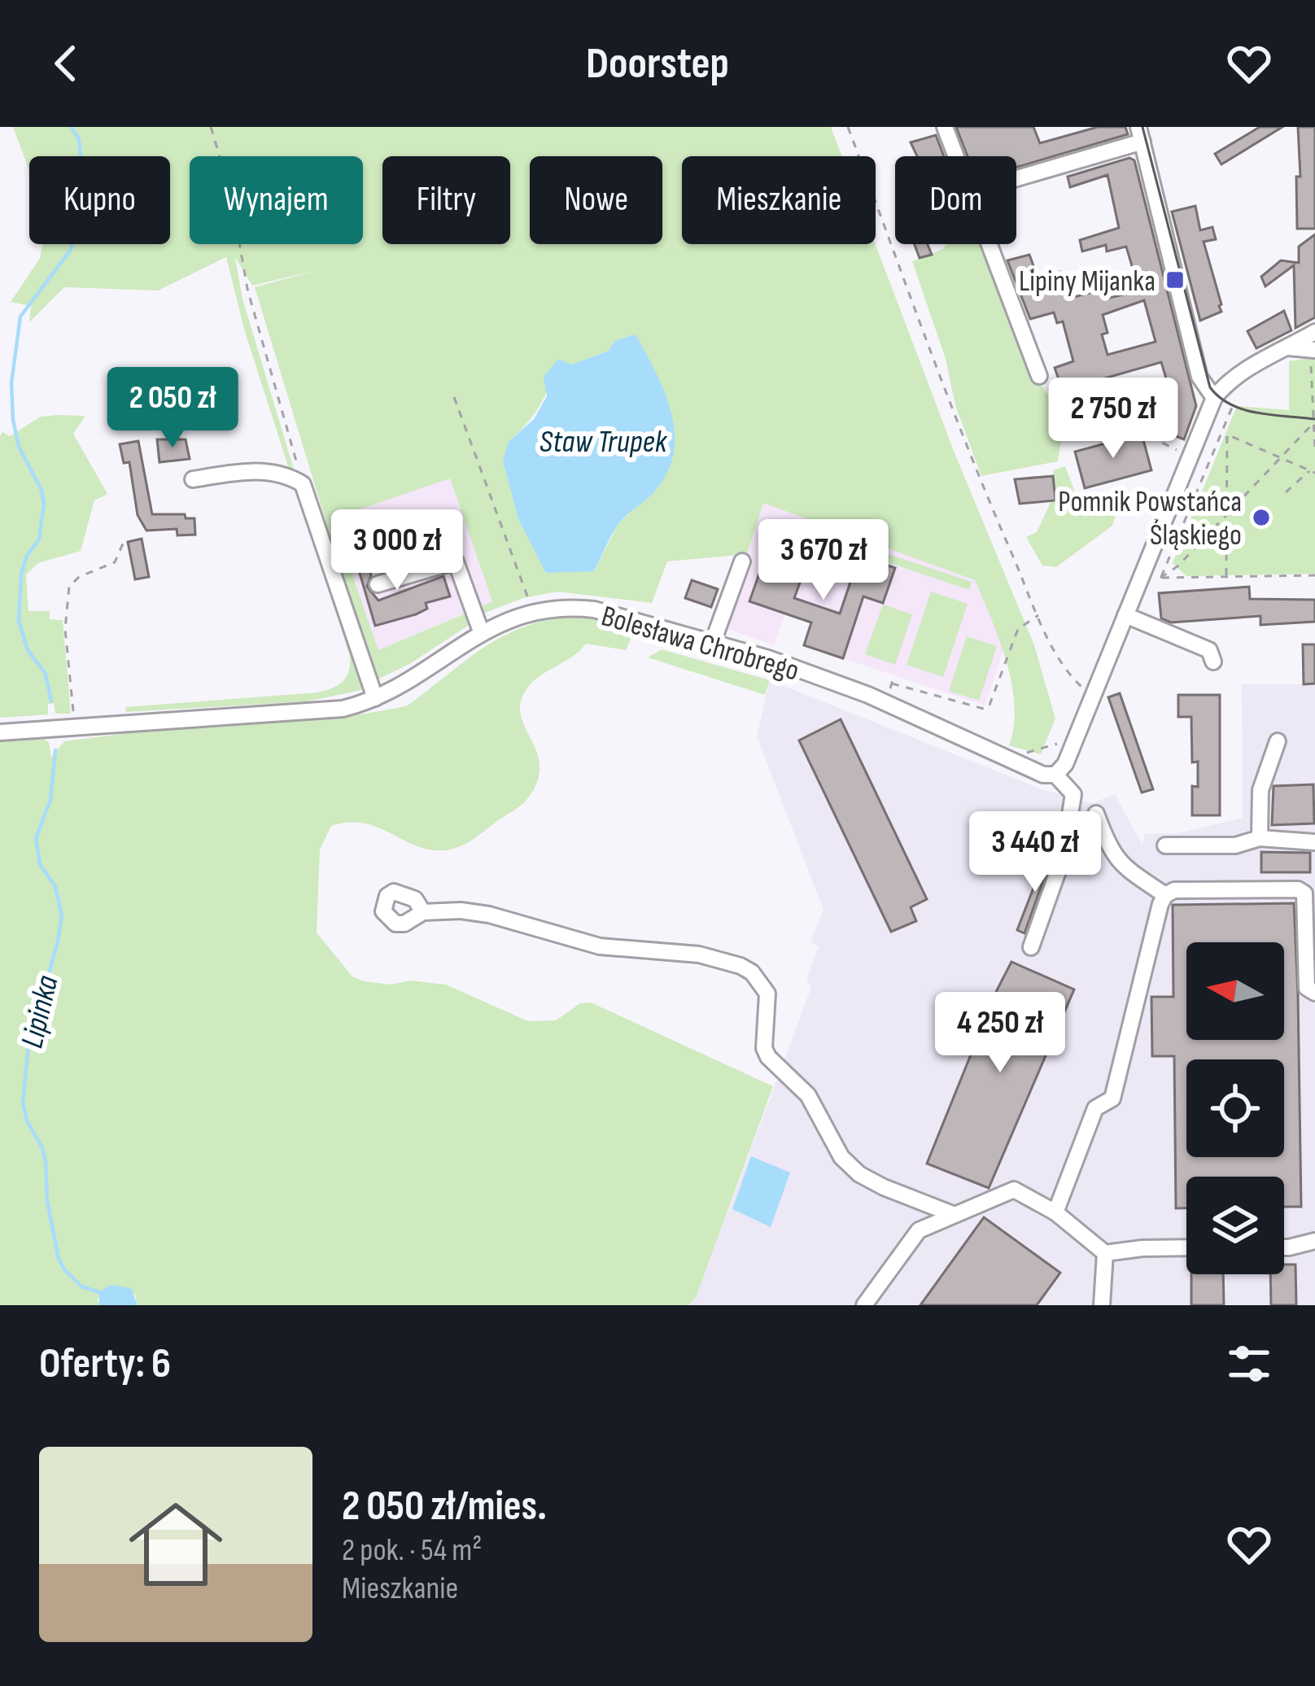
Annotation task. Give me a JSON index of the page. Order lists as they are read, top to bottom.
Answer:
{
  "streets": {
    "street": ["Bolesława Chrobrego"]
  },
  "water": ["Staw Trupek", "Lipinka"],
  "places": {
    "transit": ["Lipiny Mijanka"],
    "other": ["Pomnik Powstańca Śląskiego"]
  },
  "north": "left",
  "page": {
    "header": "Doorstep",
    "chip": [
      "Kupno",
      "Wynajem",
      "Filtry",
      "Nowe",
      "Mieszkanie",
      "Dom"
    ],
    "price": [
      "2 050 zł",
      "2 750 zł",
      "3 000 zł",
      "3 670 zł",
      "3 440 zł",
      "4 250 zł"
    ],
    "heading": "Oferty: 6",
    "list": [
      {
        "name": "2 050 zł/mies.",
        "note": "2 pok. · 54 m² · Mieszkanie"
      }
    ]
  }
}
